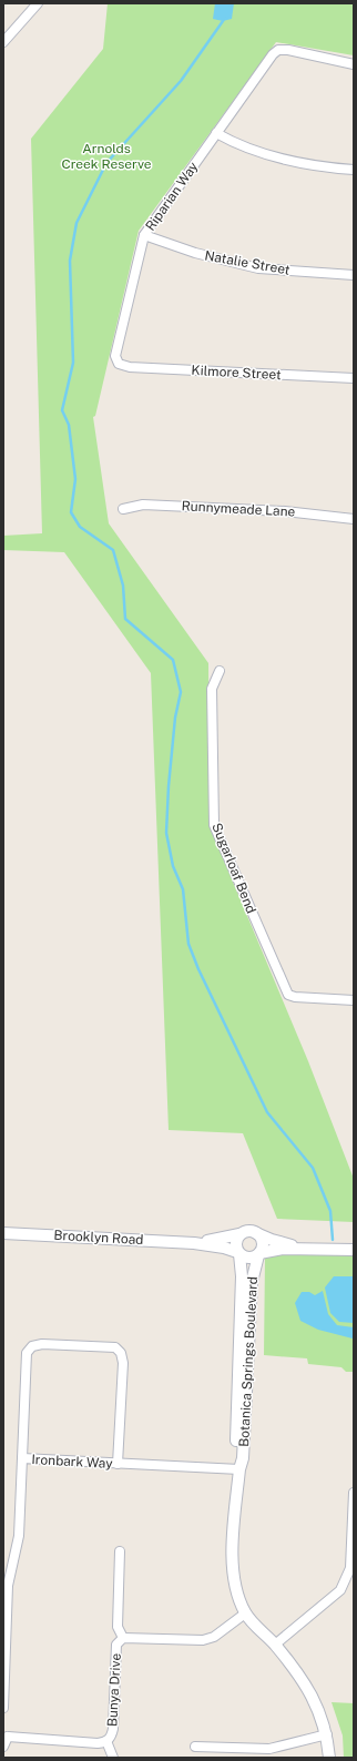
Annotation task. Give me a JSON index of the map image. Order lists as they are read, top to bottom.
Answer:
{
  "streets": {
    "street": [
      "Riparian Way",
      "Natalie Street",
      "Kilmore Street",
      "Runnymeade Lane",
      "Sugarloaf Bend",
      "Brooklyn Road",
      "Botanica Springs Boulevard",
      "Ironbark Way",
      "Bunya Drive"
    ]
  },
  "crossings": [
    ["Riparian Way", "Natalie Street"],
    ["Riparian Way", "Kilmore Street"],
    ["Brooklyn Road", "Botanica Springs Boulevard"],
    ["Botanica Springs Boulevard", "Ironbark Way"],
    ["Botanica Springs Boulevard", "Bunya Drive"]
  ],
  "parks": ["Arnolds Creek Reserve"]
}
